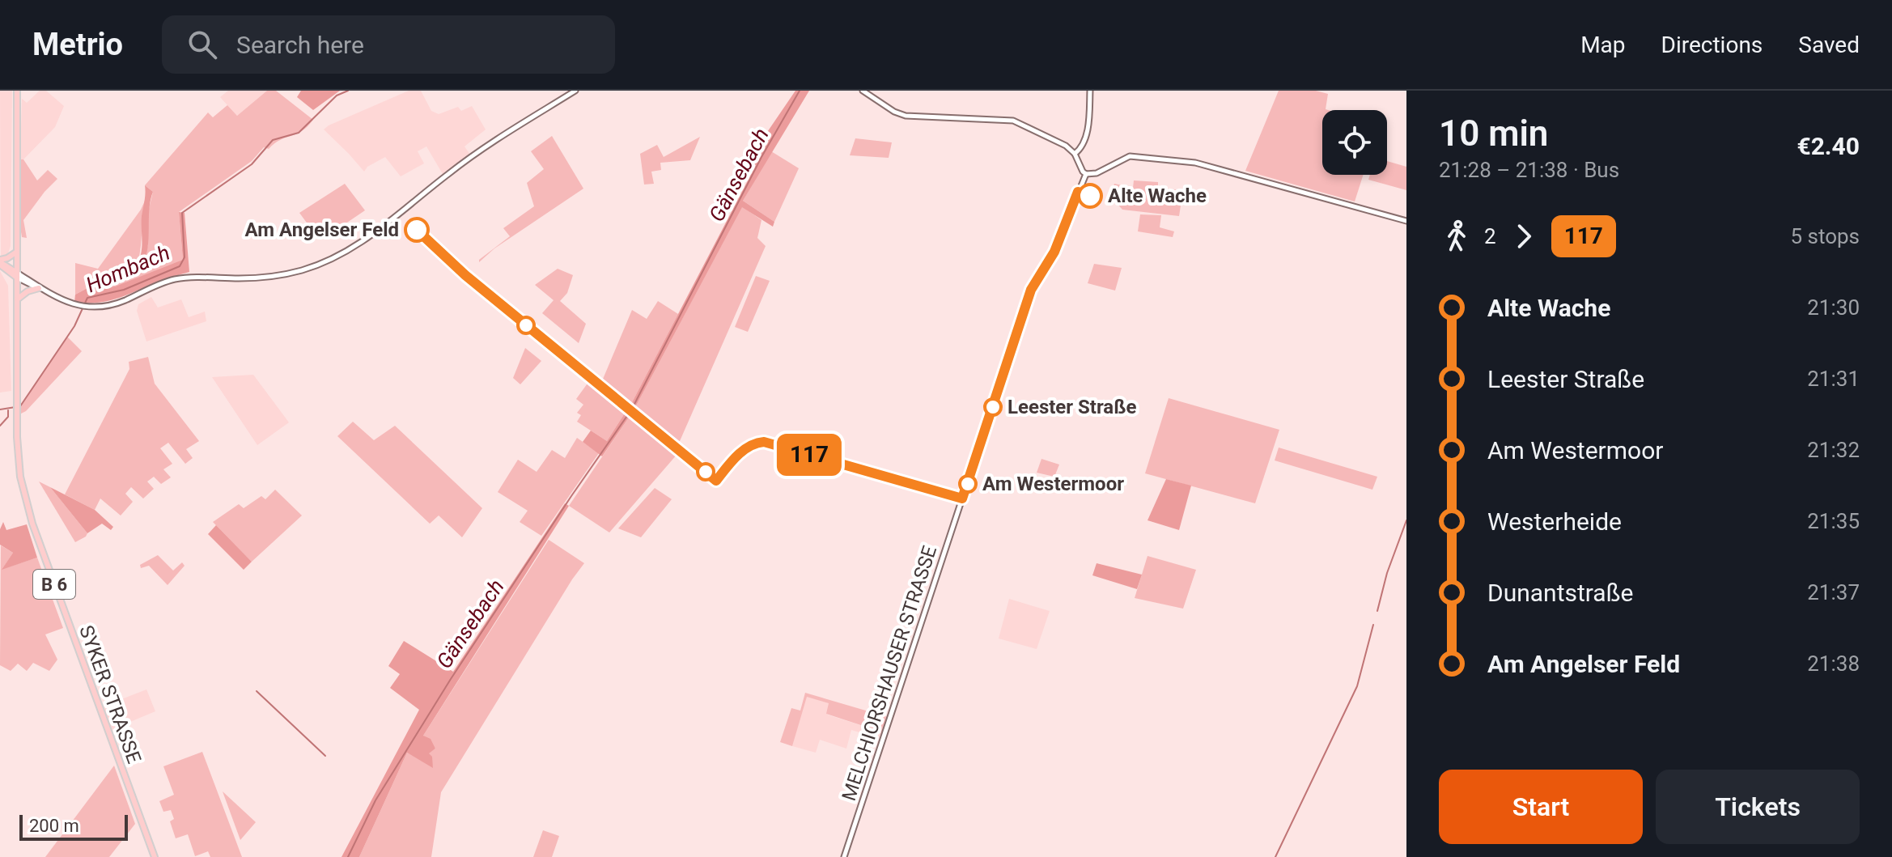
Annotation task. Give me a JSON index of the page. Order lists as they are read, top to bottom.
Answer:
{
  "streets": {
    "main road": ["B 6", "MELCHIORSHAUSER STRASSE", "SYKER STRASSE"]
  },
  "crossings": [
    ["B 6", "SYKER STRASSE"]
  ],
  "water": ["Gänsebach", "Hombach"],
  "places": [
    "Alte Wache",
    "Am Angelser Feld",
    "Leester Straße",
    "Am Westermoor"
  ],
  "lines": ["bus line 117"],
  "scale_bar": "200 m",
  "page": {
    "header": "Metrio",
    "search": "Search here",
    "nav": ["Map", "Directions", "Saved"],
    "on_map": "117",
    "heading": ["10 min", "21:28 – 21:38 · Bus", "€2.40"],
    "legs": ["2", "117", "5 stops"],
    "list": [
      {
        "name": "Alte Wache",
        "value": "21:30"
      },
      {
        "name": "Leester Straße",
        "value": "21:31"
      },
      {
        "name": "Am Westermoor",
        "value": "21:32"
      },
      {
        "name": "Westerheide",
        "value": "21:35"
      },
      {
        "name": "Dunantstraße",
        "value": "21:37"
      },
      {
        "name": "Am Angelser Feld",
        "value": "21:38"
      }
    ],
    "buttons": ["Start", "Tickets"],
    "scale": "200 m"
  }
}
